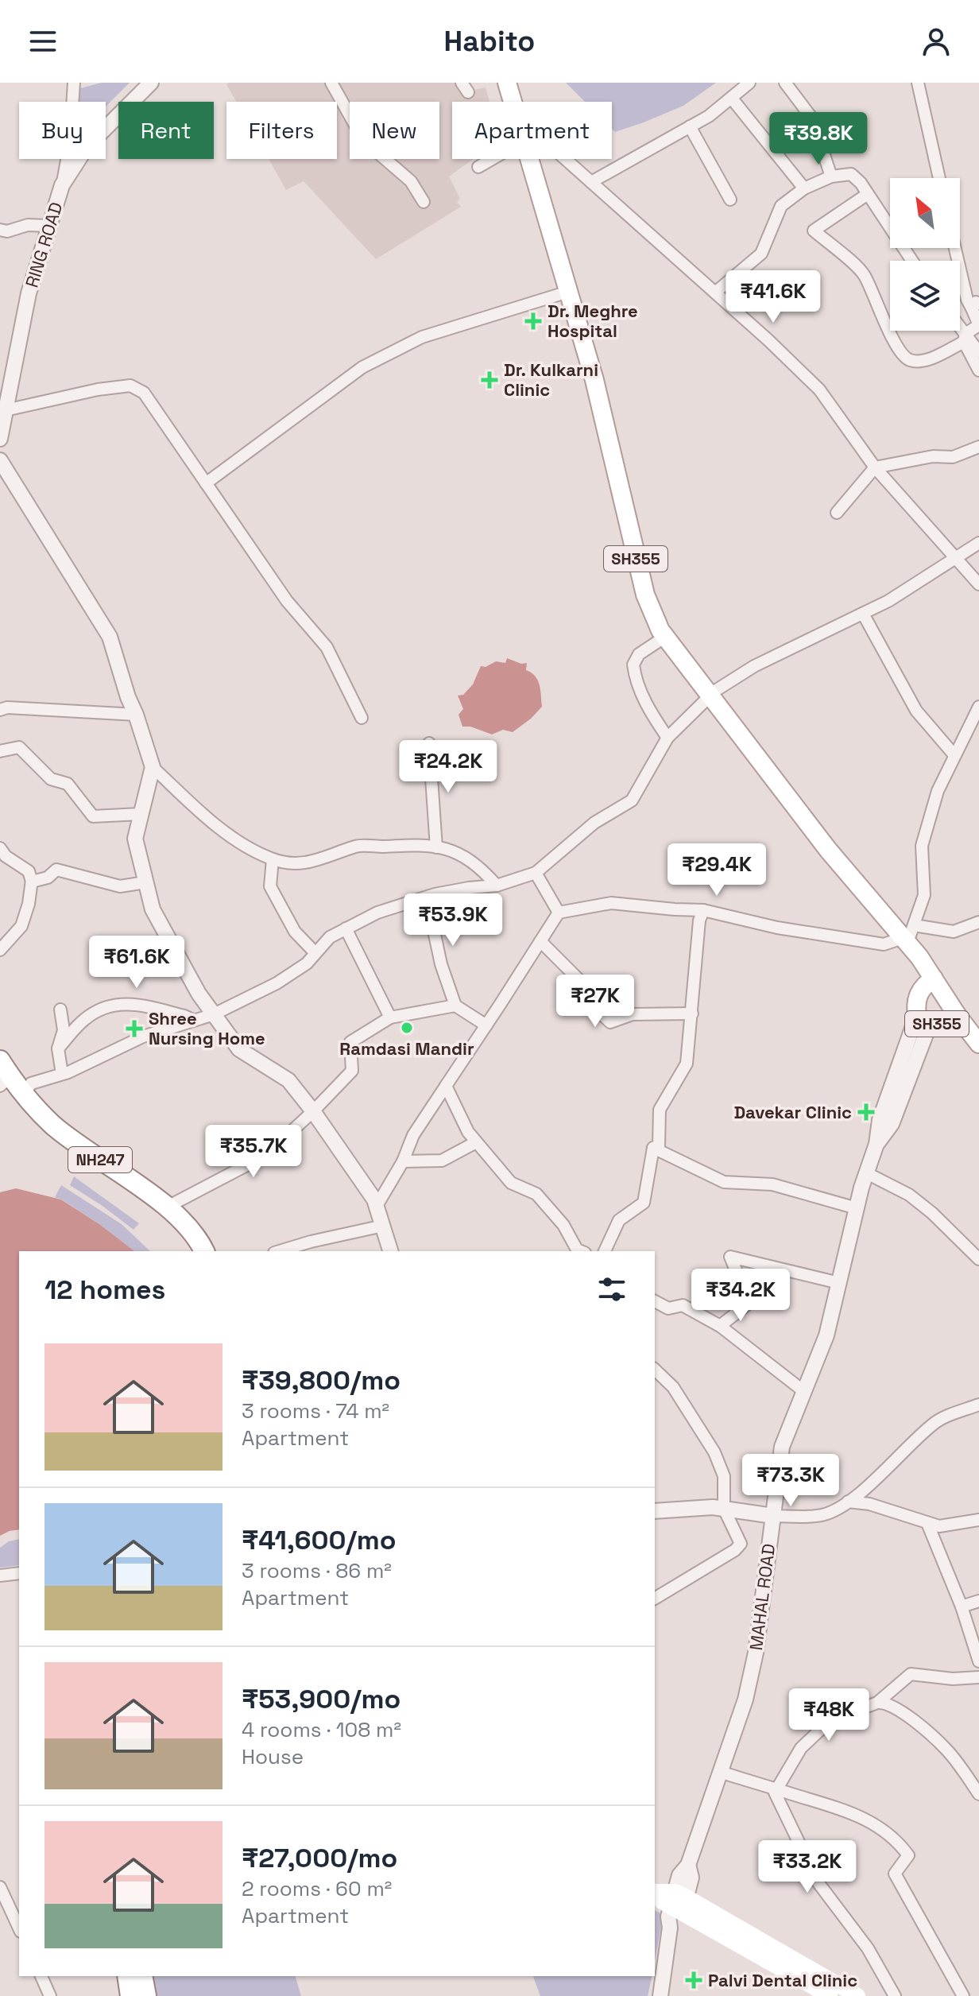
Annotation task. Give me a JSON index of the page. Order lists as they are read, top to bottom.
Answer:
{
  "streets": {
    "highway": ["NH247"],
    "main road": ["SH355"],
    "street": ["RING ROAD", "MAHAL ROAD"]
  },
  "crossings": [
    ["SH355", "MAHAL ROAD"]
  ],
  "places": {
    "health": [
      "Dr. Meghre Hospital",
      "Dr. Kulkarni Clinic",
      "Shree Nursing Home",
      "Davekar Clinic",
      "Palvi Dental Clinic"
    ],
    "other": ["Ramdasi Mandir"]
  },
  "north": "top left",
  "page": {
    "header": "Habito",
    "chip": [
      "Buy",
      "Rent",
      "Filters",
      "New",
      "Apartment"
    ],
    "price": [
      "₹39.8K",
      "₹41.6K",
      "₹24.2K",
      "₹29.4K",
      "₹53.9K",
      "₹61.6K",
      "₹27K",
      "₹35.7K",
      "₹34.2K",
      "₹73.3K",
      "₹48K",
      "₹33.2K"
    ],
    "heading": "12 homes",
    "list": [
      {
        "name": "₹39,800/mo",
        "note": "3 rooms · 74 m² · Apartment"
      },
      {
        "name": "₹41,600/mo",
        "note": "3 rooms · 86 m² · Apartment"
      },
      {
        "name": "₹53,900/mo",
        "note": "4 rooms · 108 m² · House"
      },
      {
        "name": "₹27,000/mo",
        "note": "2 rooms · 60 m² · Apartment"
      }
    ]
  }
}
